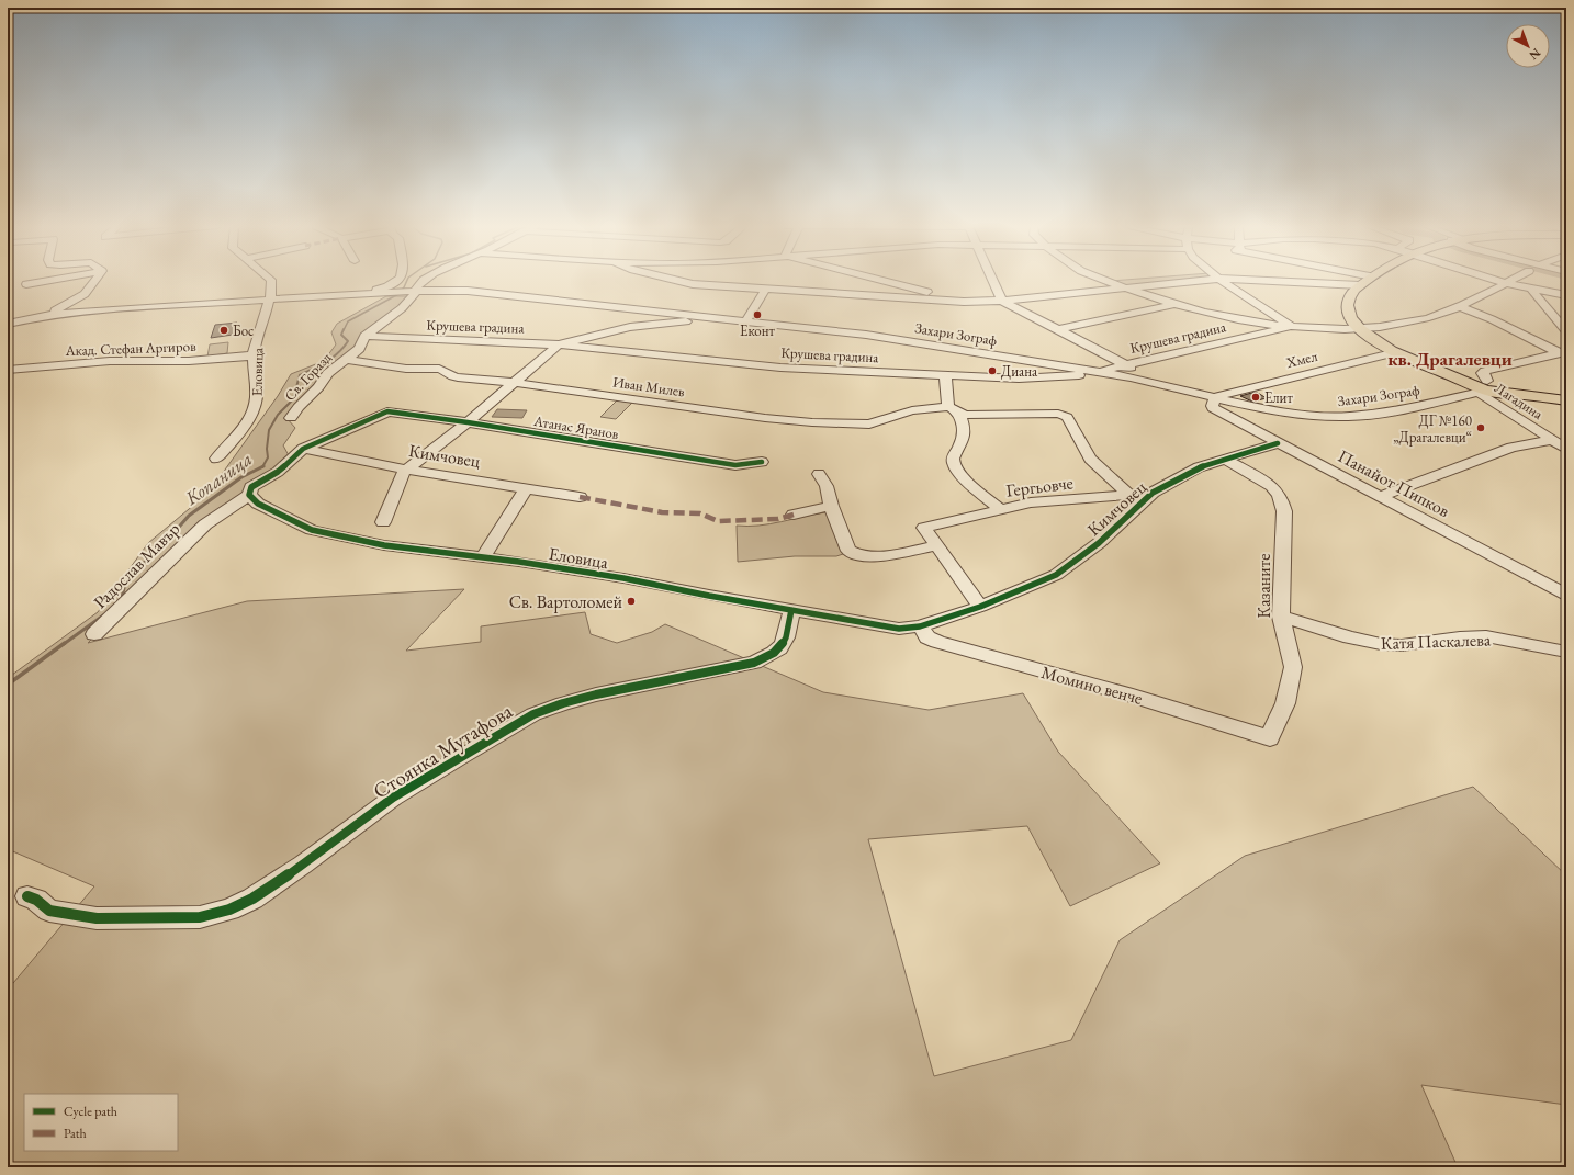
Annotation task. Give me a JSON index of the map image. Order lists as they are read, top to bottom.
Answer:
{
  "streets": {
    "street": [
      "Крушева градина",
      "Захари Зограф",
      "Акад. Стефан Аргиров",
      "Хмел",
      "Еловица",
      "Св. Горазд",
      "Иван Милев",
      "Лагадина",
      "Атанас Яранов",
      "Кимчовец",
      "Панайот Пипков",
      "Гергьовче",
      "Радослав Мавър",
      "Казаните",
      "Катя Паскалева",
      "Момино венче",
      "Стоянка Мутафова"
    ]
  },
  "crossings": [
    ["Крушева градина", "Захари Зограф"],
    ["Крушева градина", "Св. Горазд"],
    ["Захари Зограф", "Хмел"],
    ["Захари Зограф", "Св. Горазд"],
    ["Захари Зограф", "Лагадина"],
    ["Захари Зограф", "Панайот Пипков"],
    ["Акад. Стефан Аргиров", "Еловица"],
    ["Хмел", "Панайот Пипков"],
    ["Еловица", "Кимчовец"],
    ["Еловица", "Радослав Мавър"],
    ["Еловица", "Момино венче"],
    ["Еловица", "Стоянка Мутафова"],
    ["Св. Горазд", "Иван Милев"],
    ["Иван Милев", "Гергьовче"],
    ["Атанас Яранов", "Кимчовец"],
    ["Атанас Яранов", "Радослав Мавър"],
    ["Кимчовец", "Панайот Пипков"],
    ["Кимчовец", "Гергьовче"],
    ["Кимчовец", "Радослав Мавър"],
    ["Кимчовец", "Казаните"],
    ["Кимчовец", "Момино венче"],
    ["Казаните", "Катя Паскалева"],
    ["Казаните", "Момино венче"]
  ],
  "districts": ["кв. Драгалевци"],
  "water": ["Копаница"],
  "places": [
    "Еконт",
    "Бос",
    "Диана",
    "Елит",
    "ДГ №160 „Драгалевци“",
    "Св. Вартоломей"
  ],
  "legend": ["Cycle path", "Path"],
  "north": "bottom right"
}
